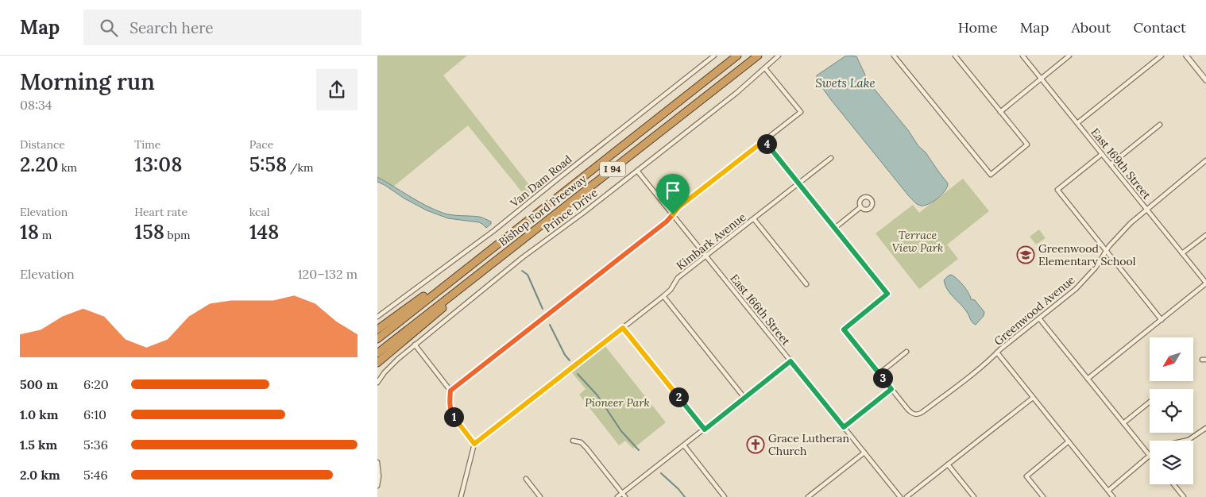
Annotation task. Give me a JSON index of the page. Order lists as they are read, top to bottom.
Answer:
{
  "streets": {
    "highway": ["I 94", "Bishop Ford Freeway"],
    "street": [
      "East 169th Street",
      "Van Dam Road",
      "Prince Drive",
      "Kimbark Avenue",
      "East 166th Street",
      "Greenwood Avenue"
    ]
  },
  "crossings": [
    ["East 169th Street", "Greenwood Avenue"],
    ["Prince Drive", "East 166th Street"],
    ["Kimbark Avenue", "East 166th Street"]
  ],
  "water": ["Swets Lake"],
  "parks": ["Terrace View Park", "Pioneer Park"],
  "places": {
    "school or university": ["Greenwood Elementary School"],
    "church": ["Grace Lutheran Church"]
  },
  "north": "bottom left",
  "page": {
    "header": "Map",
    "search": "Search here",
    "nav": [
      "Home",
      "Map",
      "About",
      "Contact"
    ],
    "heading": ["Morning run", "08:34"],
    "stats": [
      ["Distance", "2.20 km"],
      ["Time", "13:08"],
      ["Pace", "5:58 /km"],
      ["Elevation", "18 m"],
      ["Heart rate", "158 bpm"],
      ["kcal", "148"]
    ],
    "pins": [
      "4",
      "3",
      "2",
      "1"
    ],
    "chart": ["Elevation", "120–132 m"],
    "list": [
      {
        "name": "500 m",
        "note": "6:20"
      },
      {
        "name": "1.0 km",
        "note": "6:10"
      },
      {
        "name": "1.5 km",
        "note": "5:36"
      },
      {
        "name": "2.0 km",
        "note": "5:46"
      }
    ]
  }
}
